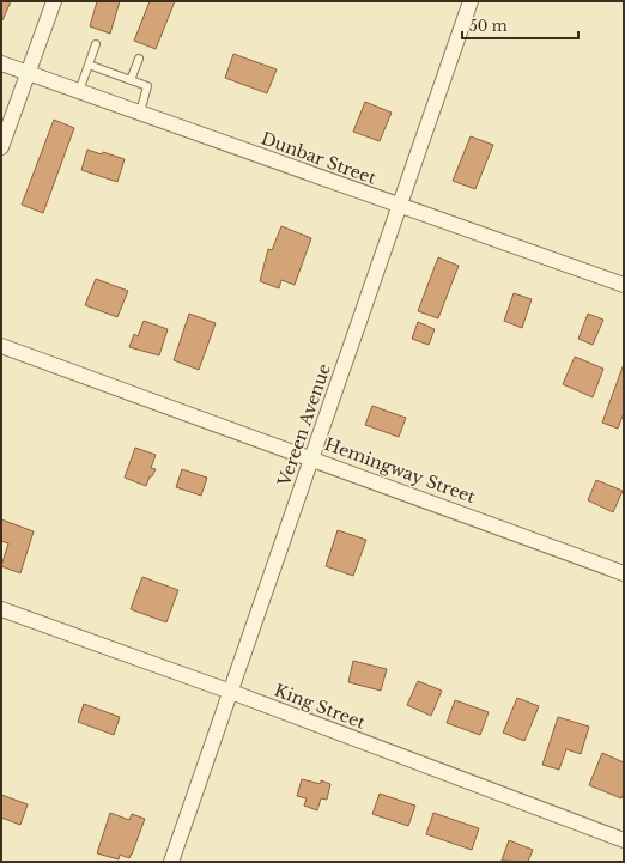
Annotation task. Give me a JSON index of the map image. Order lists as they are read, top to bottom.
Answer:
{
  "streets": {
    "street": [
      "Dunbar Street",
      "Vereen Avenue",
      "Hemingway Street",
      "King Street"
    ]
  },
  "crossings": [
    ["Dunbar Street", "Vereen Avenue"],
    ["Vereen Avenue", "Hemingway Street"],
    ["Vereen Avenue", "King Street"]
  ],
  "scale_bar": "50 m"
}
